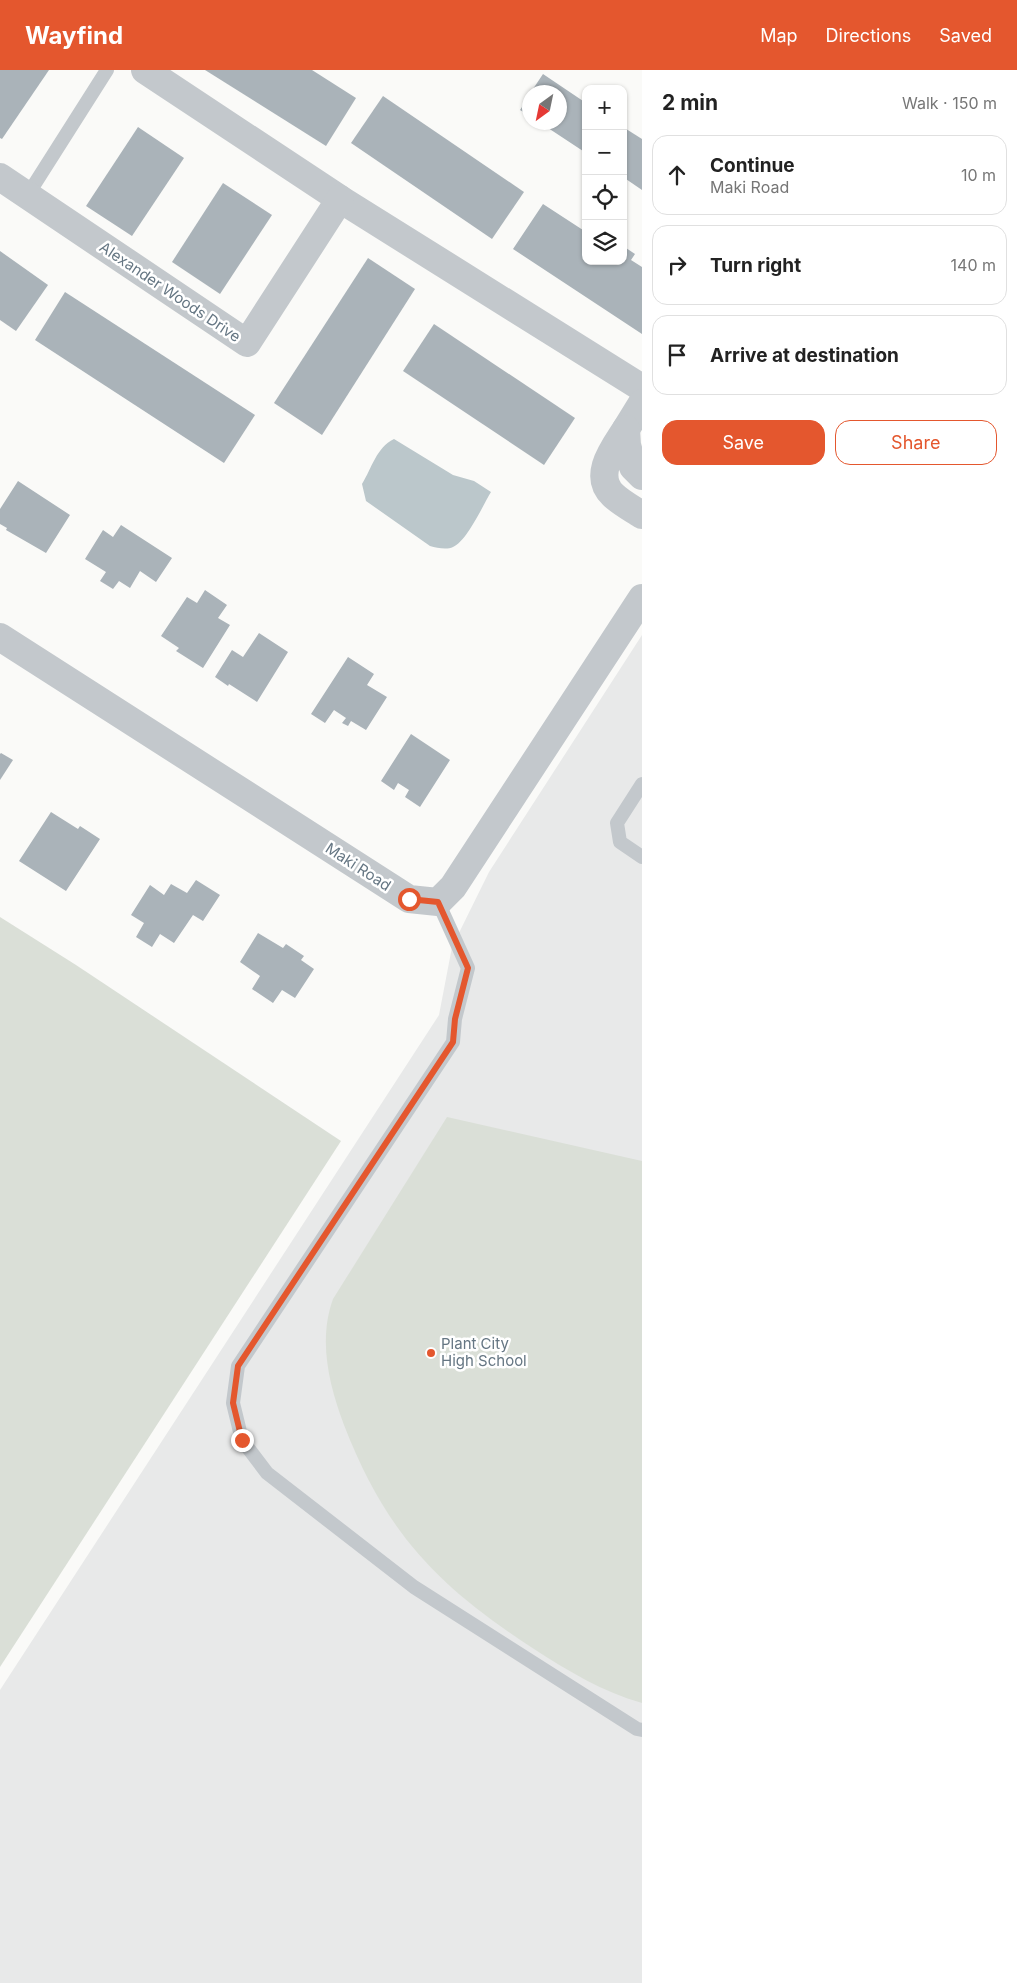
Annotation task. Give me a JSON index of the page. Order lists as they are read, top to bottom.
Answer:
{
  "streets": {
    "street": ["Alexander Woods Drive", "Maki Road"]
  },
  "places": ["Plant City High School"],
  "north": "bottom left",
  "page": {
    "header": "Wayfind",
    "nav": ["Map", "Directions", "Saved"],
    "heading": ["2 min", "Walk · 150 m"],
    "map_buttons": ["+", "−"],
    "list": [
      ["Continue", "Maki Road", "10 m"],
      ["Turn right", "140 m"],
      "Arrive at destination"
    ],
    "buttons": ["Save", "Share"]
  }
}
